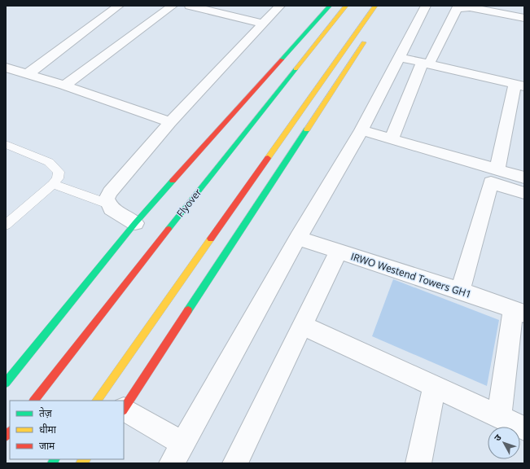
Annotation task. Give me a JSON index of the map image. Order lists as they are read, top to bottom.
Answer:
{
  "streets": {
    "main road": ["Flyover"],
    "street": ["IRWO Westend Towers GH1"]
  },
  "legend": ["तेज़", "धीमा", "जाम"],
  "north": "top left"
}
